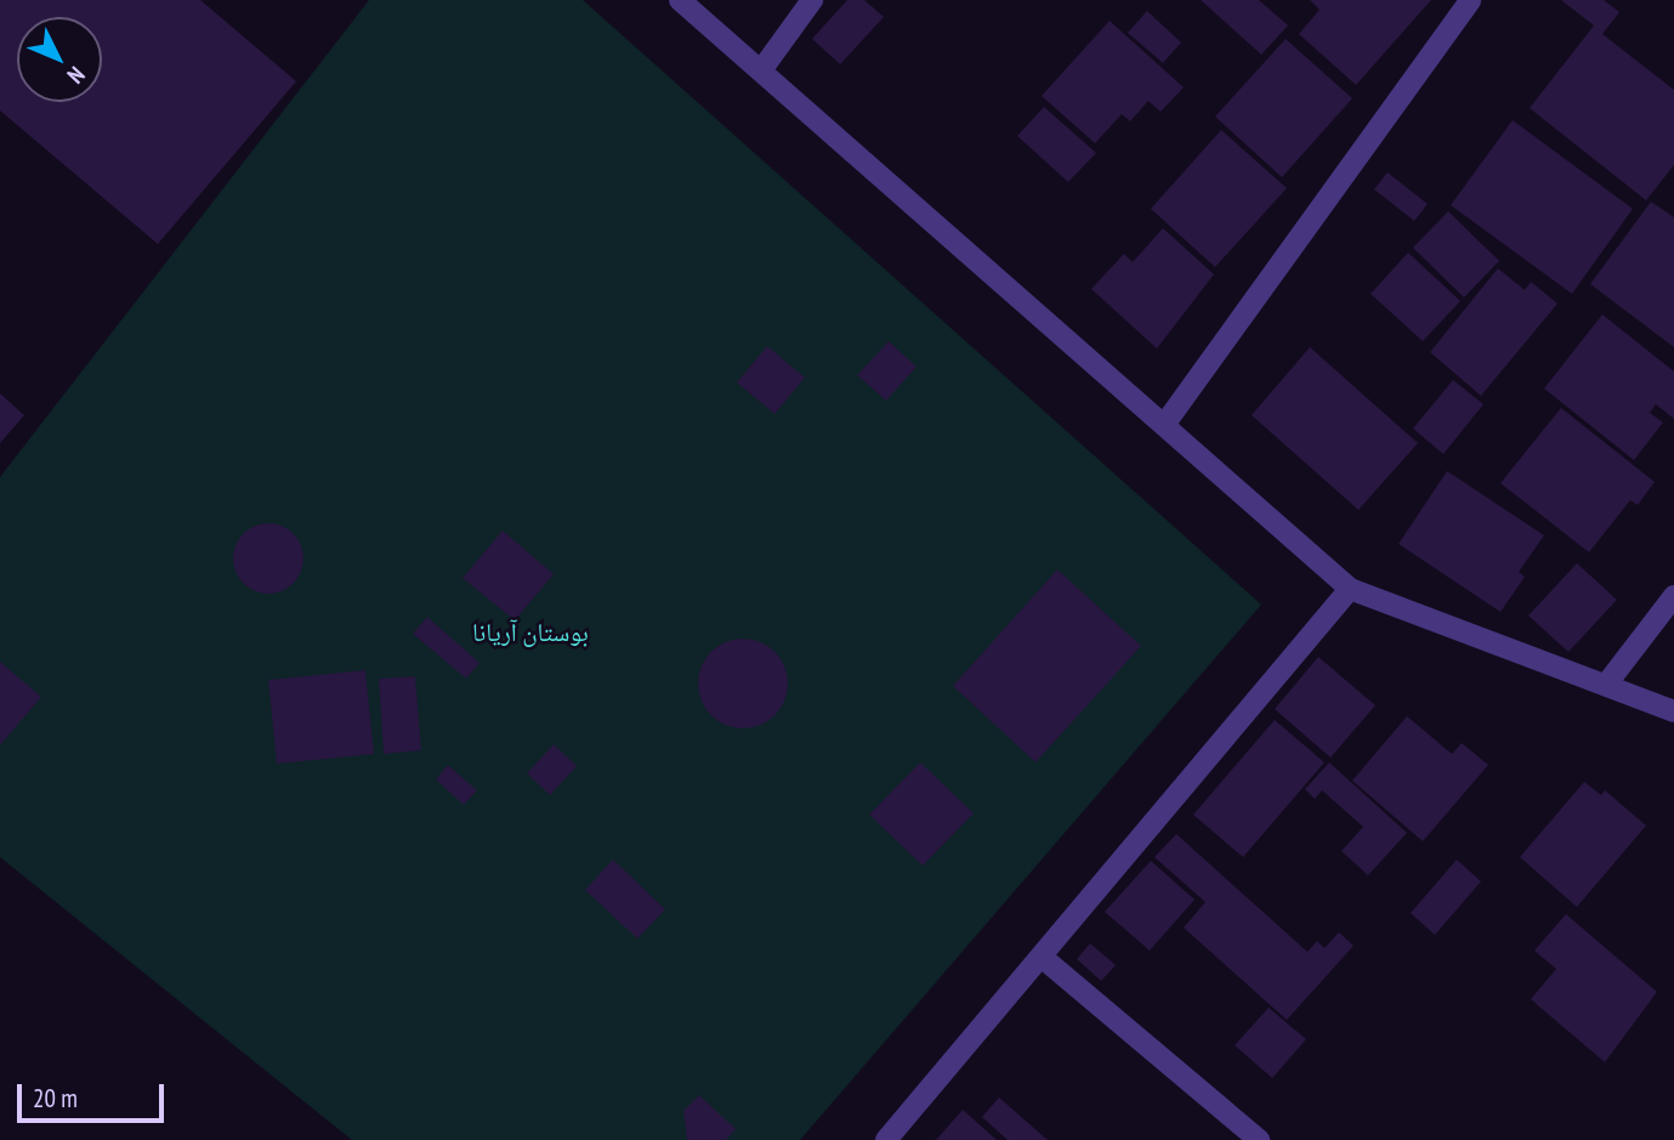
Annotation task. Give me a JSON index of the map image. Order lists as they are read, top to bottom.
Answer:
{
  "parks": ["بوستان آریانا"],
  "scale_bar": "20 m",
  "north": "bottom right"
}
